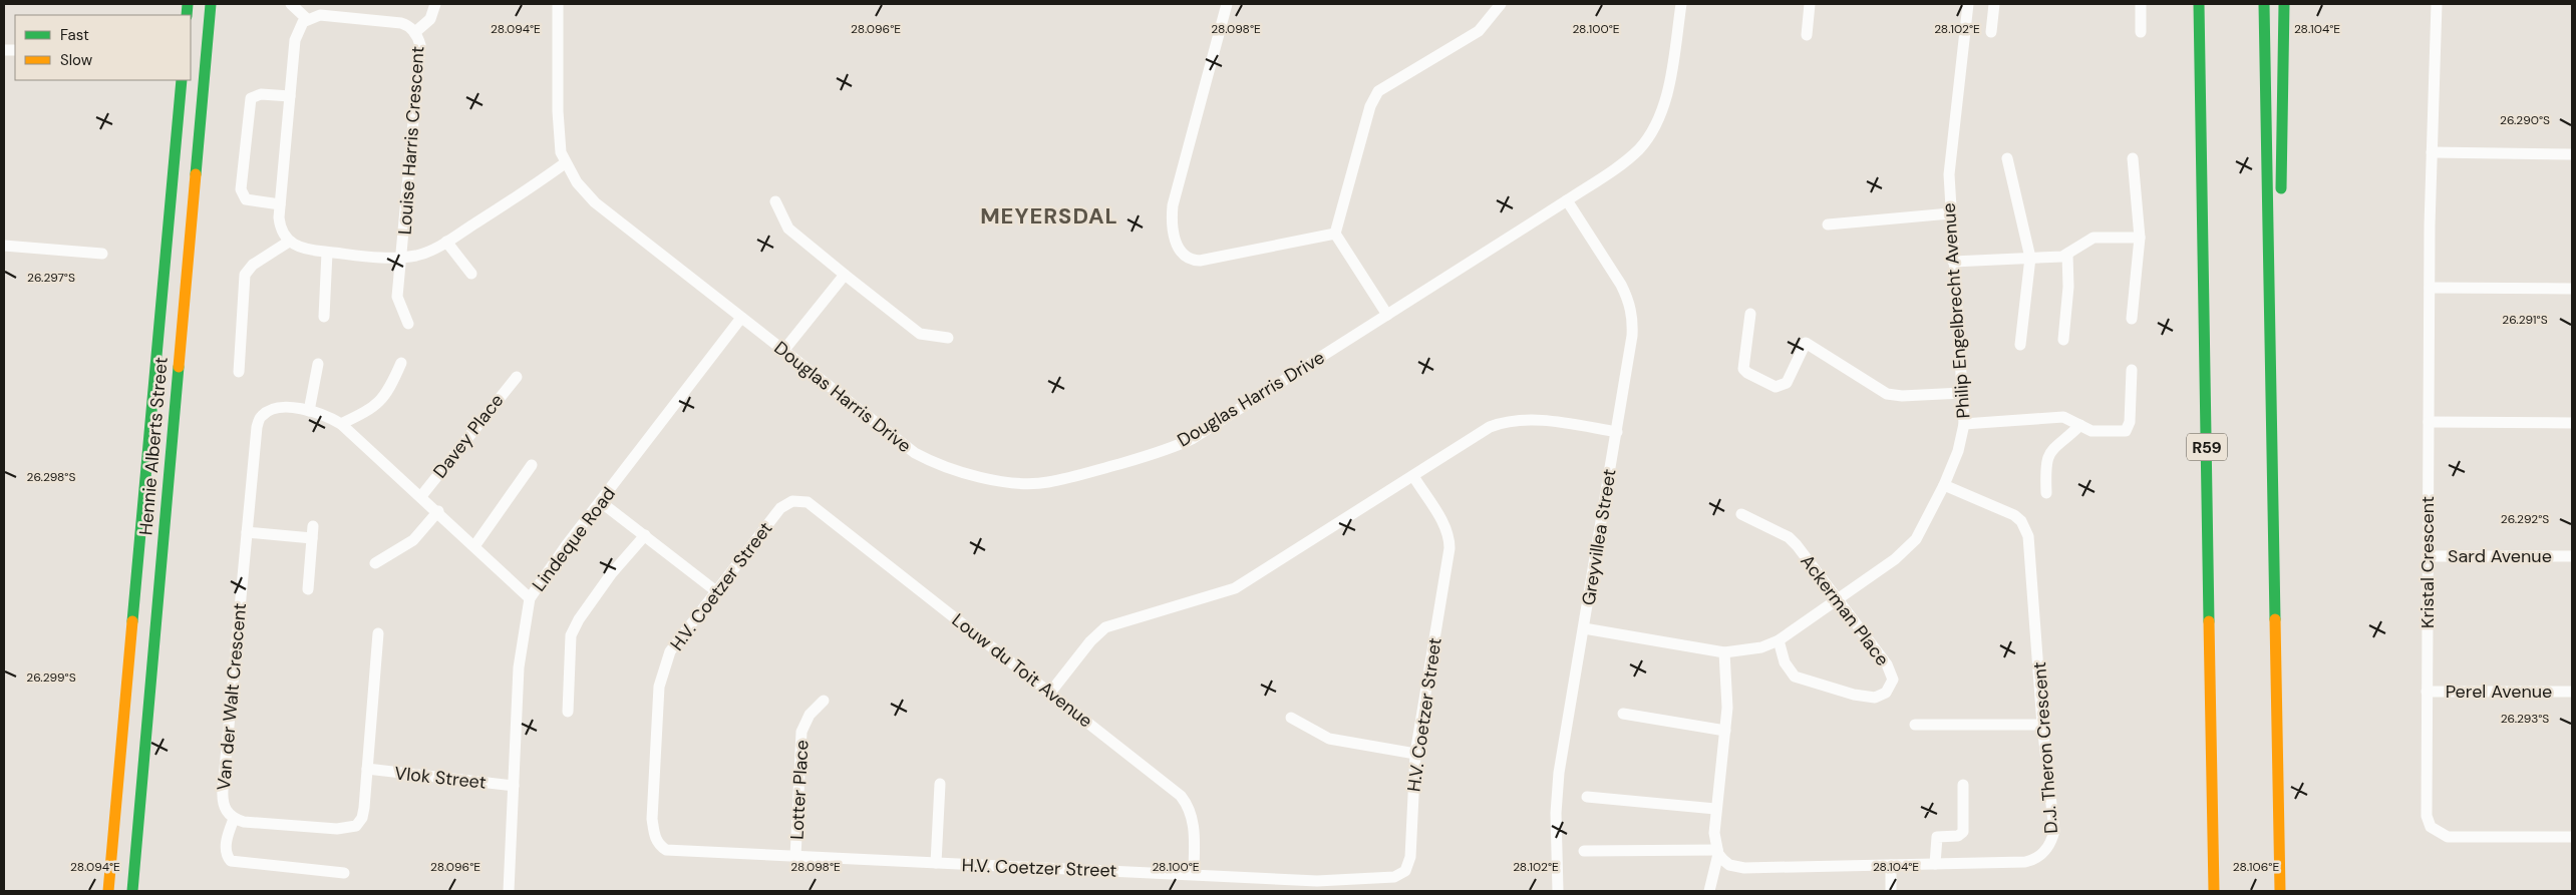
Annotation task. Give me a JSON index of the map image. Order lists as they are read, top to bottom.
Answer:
{
  "streets": {
    "main road": ["Hennie Alberts Street", "R59"],
    "street": [
      "Louise Harris Crescent",
      "Philip Engelbrecht Avenue",
      "Douglas Harris Drive",
      "Davey Place",
      "Greyvillea Street",
      "Lindeque Road",
      "Sard Avenue",
      "Kristal Crescent",
      "H.V. Coetzer Street",
      "Ackerman Place",
      "Louw du Toit Avenue",
      "Perel Avenue",
      "Van der Walt Crescent",
      "D.J. Theron Crescent",
      "Vlok Street",
      "Lotter Place"
    ]
  },
  "crossings": [
    ["Louise Harris Crescent", "Douglas Harris Drive"],
    ["Philip Engelbrecht Avenue", "Greyvillea Street"],
    ["Philip Engelbrecht Avenue", "Ackerman Place"],
    ["Philip Engelbrecht Avenue", "D.J. Theron Crescent"],
    ["Douglas Harris Drive", "Greyvillea Street"],
    ["Douglas Harris Drive", "Lindeque Road"],
    ["Davey Place", "Van der Walt Crescent"],
    ["Lindeque Road", "Van der Walt Crescent"],
    ["Lindeque Road", "Vlok Street"],
    ["Sard Avenue", "Kristal Crescent"],
    ["Kristal Crescent", "Perel Avenue"],
    ["H.V. Coetzer Street", "Louw du Toit Avenue"],
    ["H.V. Coetzer Street", "Lotter Place"]
  ],
  "districts": ["MEYERSDAL"],
  "legend": ["Fast", "Slow"],
  "coordinates": [
    "28.094°E",
    "28.096°E",
    "28.098°E",
    "28.100°E",
    "28.102°E",
    "28.104°E",
    "26.290°S",
    "26.297°S",
    "26.291°S",
    "26.298°S",
    "26.292°S",
    "26.299°S",
    "26.293°S",
    "28.106°E"
  ]
}
